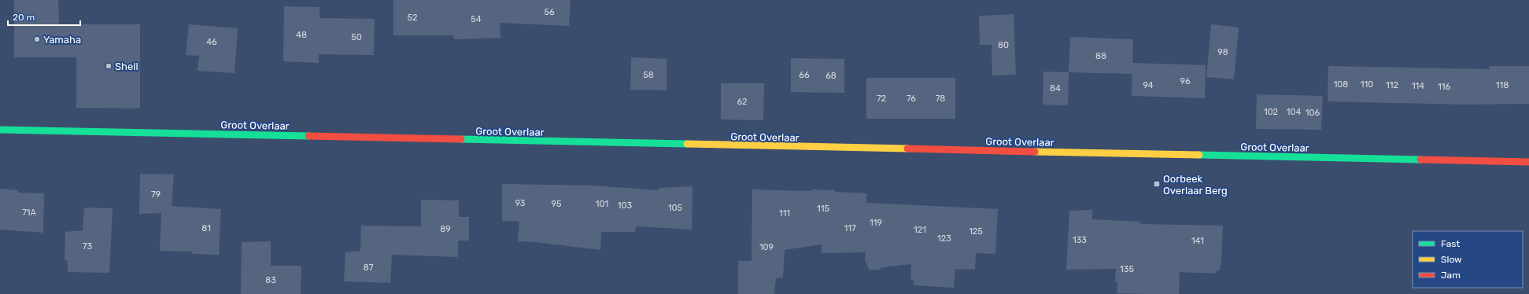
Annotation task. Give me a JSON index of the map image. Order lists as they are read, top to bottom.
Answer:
{
  "streets": {
    "main road": ["Groot Overlaar"]
  },
  "places": {
    "other": ["Yamaha", "Shell"],
    "transit": ["Oorbeek Overlaar Berg"]
  },
  "house_numbers": [
    "56",
    "52",
    "54",
    "48",
    "50",
    "46",
    "80",
    "98",
    "88",
    "58",
    "66",
    "68",
    "96",
    "108",
    "110",
    "94",
    "112",
    "118",
    "114",
    "116",
    "84",
    "72",
    "76",
    "78",
    "62",
    "102",
    "104",
    "106",
    "79",
    "93",
    "95",
    "101",
    "103",
    "105",
    "115",
    "71A",
    "111",
    "119",
    "81",
    "117",
    "89",
    "121",
    "125",
    "123",
    "133",
    "141",
    "73",
    "109",
    "87",
    "135",
    "83"
  ],
  "legend": ["Fast", "Slow", "Jam"],
  "scale_bar": "20 m"
}
